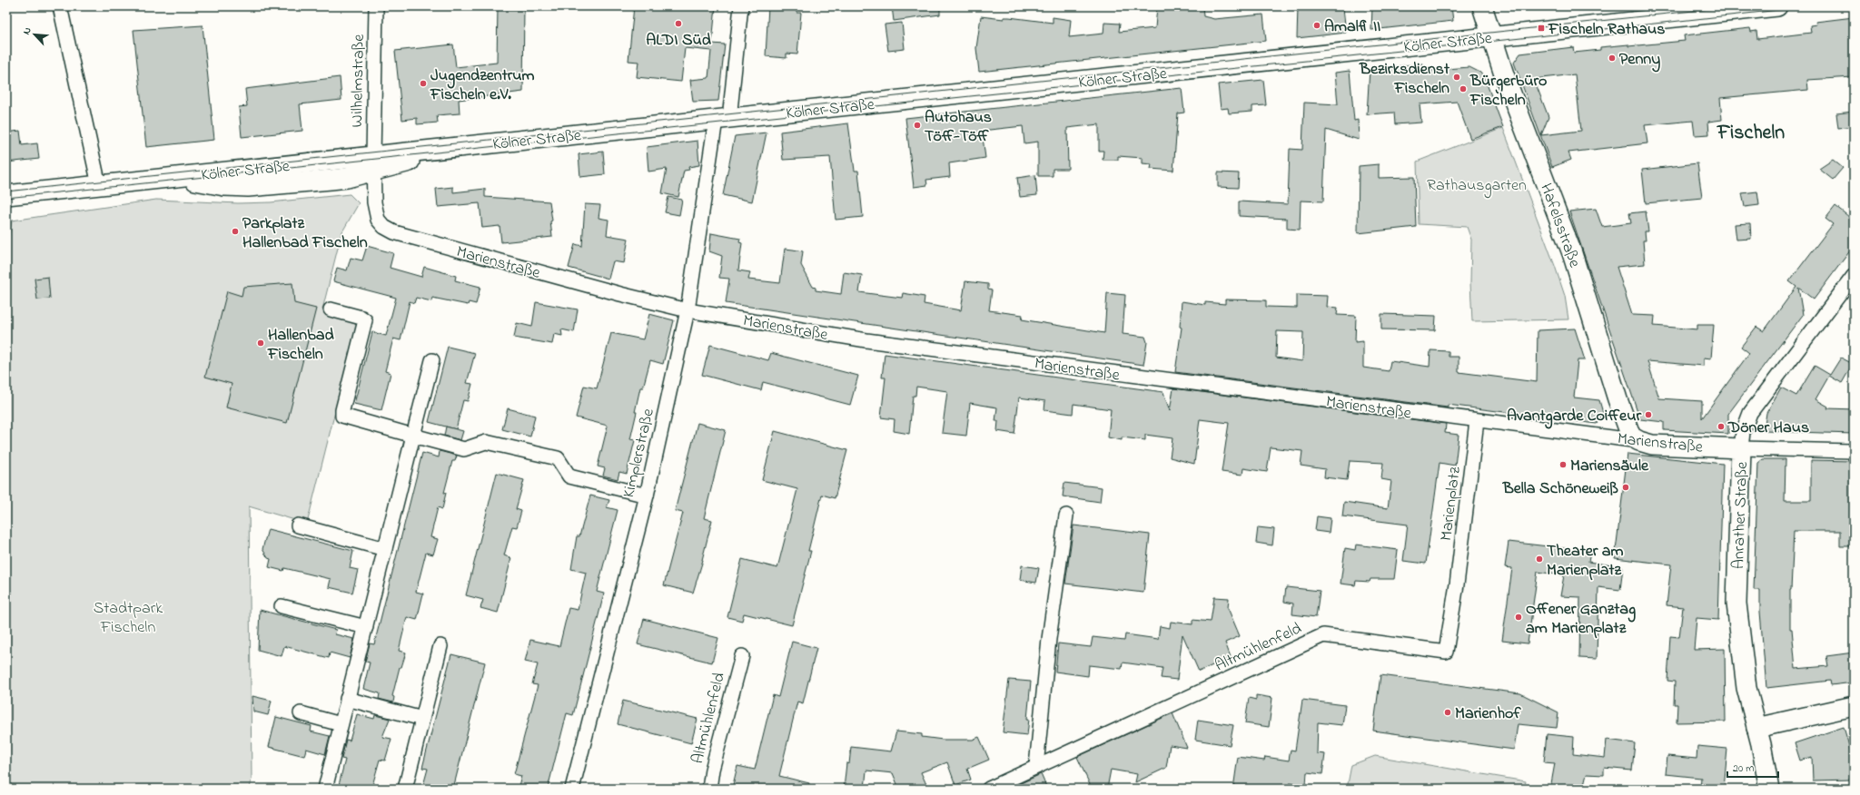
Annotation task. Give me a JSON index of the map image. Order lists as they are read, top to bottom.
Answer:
{
  "streets": {
    "main road": [
      "Kölner Straße",
      "Hafelsstraße",
      "Marienstraße",
      "Anrather Straße"
    ],
    "street": [
      "Wilhelmstraße",
      "Kimplerstraße",
      "Marienplatz",
      "Altmühlenfeld"
    ]
  },
  "crossings": [
    ["Kölner Straße", "Wilhelmstraße"],
    ["Kölner Straße", "Hafelsstraße"],
    ["Kölner Straße", "Marienstraße"],
    ["Kölner Straße", "Kimplerstraße"],
    ["Wilhelmstraße", "Marienstraße"],
    ["Hafelsstraße", "Marienstraße"],
    ["Marienstraße", "Kimplerstraße"],
    ["Marienstraße", "Marienplatz"],
    ["Marienstraße", "Anrather Straße"],
    ["Marienplatz", "Altmühlenfeld"]
  ],
  "districts": ["Fischeln"],
  "parks": ["Rathausgarten", "Stadtpark Fischeln"],
  "places": {
    "other": [
      "ALDI Süd",
      "Amalfi II",
      "Penny",
      "Bezirksdienst Fischeln",
      "Jugendzentrum Fischeln e.V.",
      "Bürgerbüro Fischeln",
      "Autohaus Töff-Töff",
      "Parkplatz Hallenbad Fischeln",
      "Hallenbad Fischeln",
      "Avantgarde Coiffeur",
      "Döner Haus",
      "Mariensäule",
      "Bella Schöneweiß",
      "Theater am Marienplatz",
      "Offener Ganztag am Marienplatz",
      "Marienhof"
    ],
    "transit": ["Fischeln Rathaus"]
  },
  "scale_bar": "20 m",
  "north": "top left"
}
